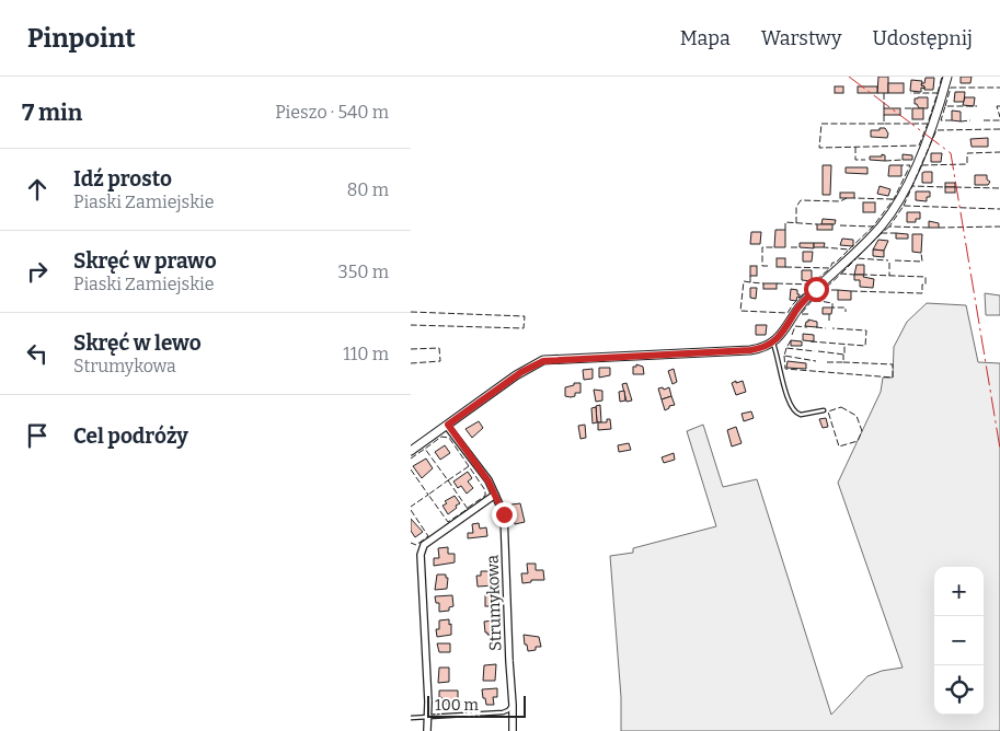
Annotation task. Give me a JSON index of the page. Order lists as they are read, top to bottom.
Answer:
{
  "streets": {
    "street": ["Strumykowa"]
  },
  "scale_bar": "100 m",
  "page": {
    "header": "Pinpoint",
    "nav": ["Mapa", "Warstwy", "Udostępnij"],
    "heading": ["7 min", "Pieszo · 540 m"],
    "list": [
      ["Idź prosto", "Piaski Zamiejskie", "80 m"],
      ["Skręć w prawo", "Piaski Zamiejskie", "350 m"],
      ["Skręć w lewo", "Strumykowa", "110 m"],
      "Cel podróży"
    ],
    "map_buttons": ["+", "−"],
    "scale": "100 m"
  }
}
